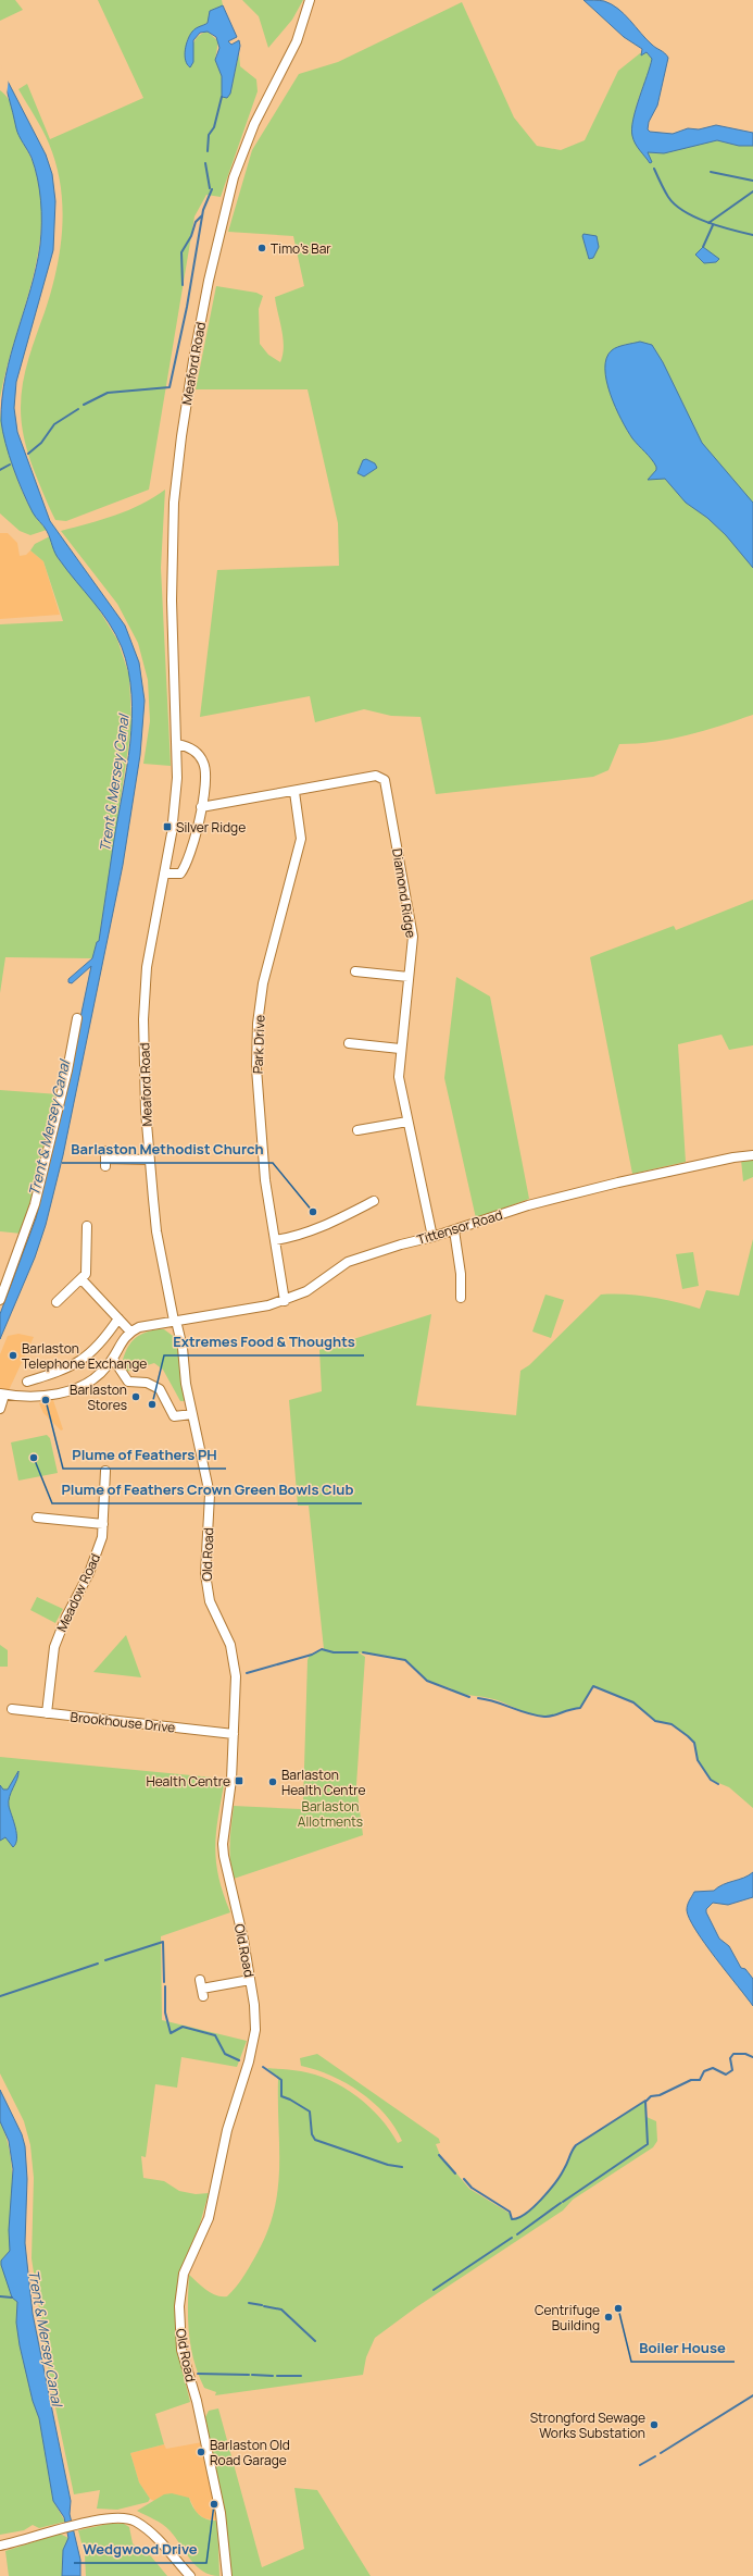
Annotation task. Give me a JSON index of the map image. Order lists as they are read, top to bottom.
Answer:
{
  "streets": {
    "street": [
      "Meaford Road",
      "Diamond Ridge",
      "Park Drive",
      "Tittensor Road",
      "Old Road",
      "Meadow Road",
      "Brookhouse Drive"
    ]
  },
  "crossings": [
    ["Meaford Road", "Tittensor Road"],
    ["Meaford Road", "Old Road"],
    ["Diamond Ridge", "Park Drive"],
    ["Diamond Ridge", "Tittensor Road"],
    ["Park Drive", "Tittensor Road"],
    ["Tittensor Road", "Old Road"],
    ["Old Road", "Brookhouse Drive"],
    ["Meadow Road", "Brookhouse Drive"]
  ],
  "water": ["Trent & Mersey Canal"],
  "parks": ["Barlaston Allotments"],
  "places": {
    "other": [
      "Timo's Bar",
      "Barlaston Methodist Church",
      "Barlaston Telephone Exchange",
      "Barlaston Stores",
      "Plume of Feathers PH",
      "Extremes Food & Thoughts",
      "Plume of Feathers Crown Green Bowls Club",
      "Barlaston Health Centre",
      "Boiler House",
      "Centrifuge Building",
      "Strongford Sewage Works Substation",
      "Barlaston Old Road Garage",
      "Wedgwood Drive"
    ],
    "transit": ["Silver Ridge", "Health Centre"]
  }
}
